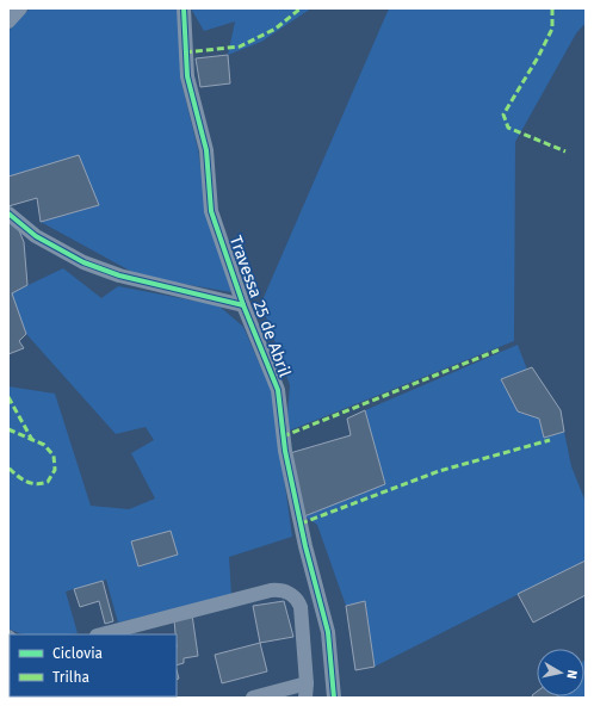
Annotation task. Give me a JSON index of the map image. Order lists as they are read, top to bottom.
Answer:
{
  "streets": {
    "street": ["Travessa 25 de Abril"]
  },
  "legend": ["Ciclovia", "Trilha"],
  "north": "right"
}
